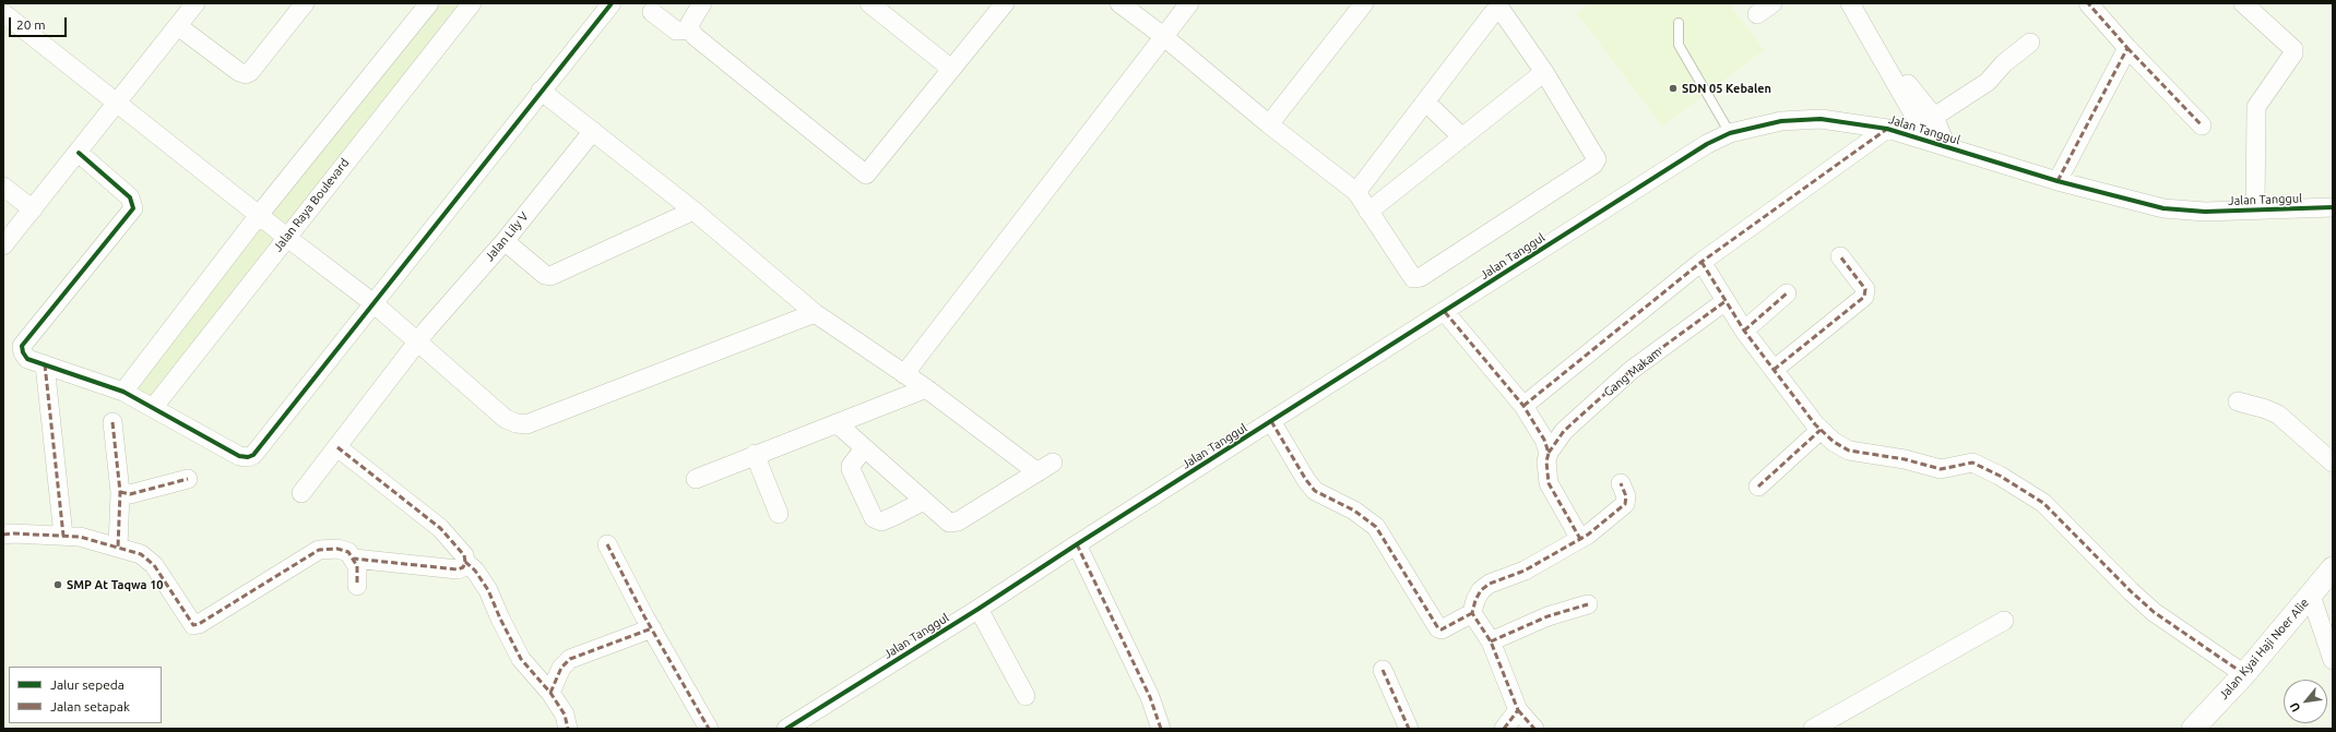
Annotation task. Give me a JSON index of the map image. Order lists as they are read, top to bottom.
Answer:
{
  "streets": {
    "street": [
      "Jalan Tanggul",
      "Jalan Raya Boulevard",
      "Jalan Lily V",
      "Gang Makam",
      "Jalan Kyai Haji Noer Alie"
    ]
  },
  "places": ["SDN 05 Kebalen", "SMP At Taqwa 10"],
  "legend": ["Jalur sepeda", "Jalan setapak"],
  "scale_bar": "20 m",
  "north": "bottom left"
}
